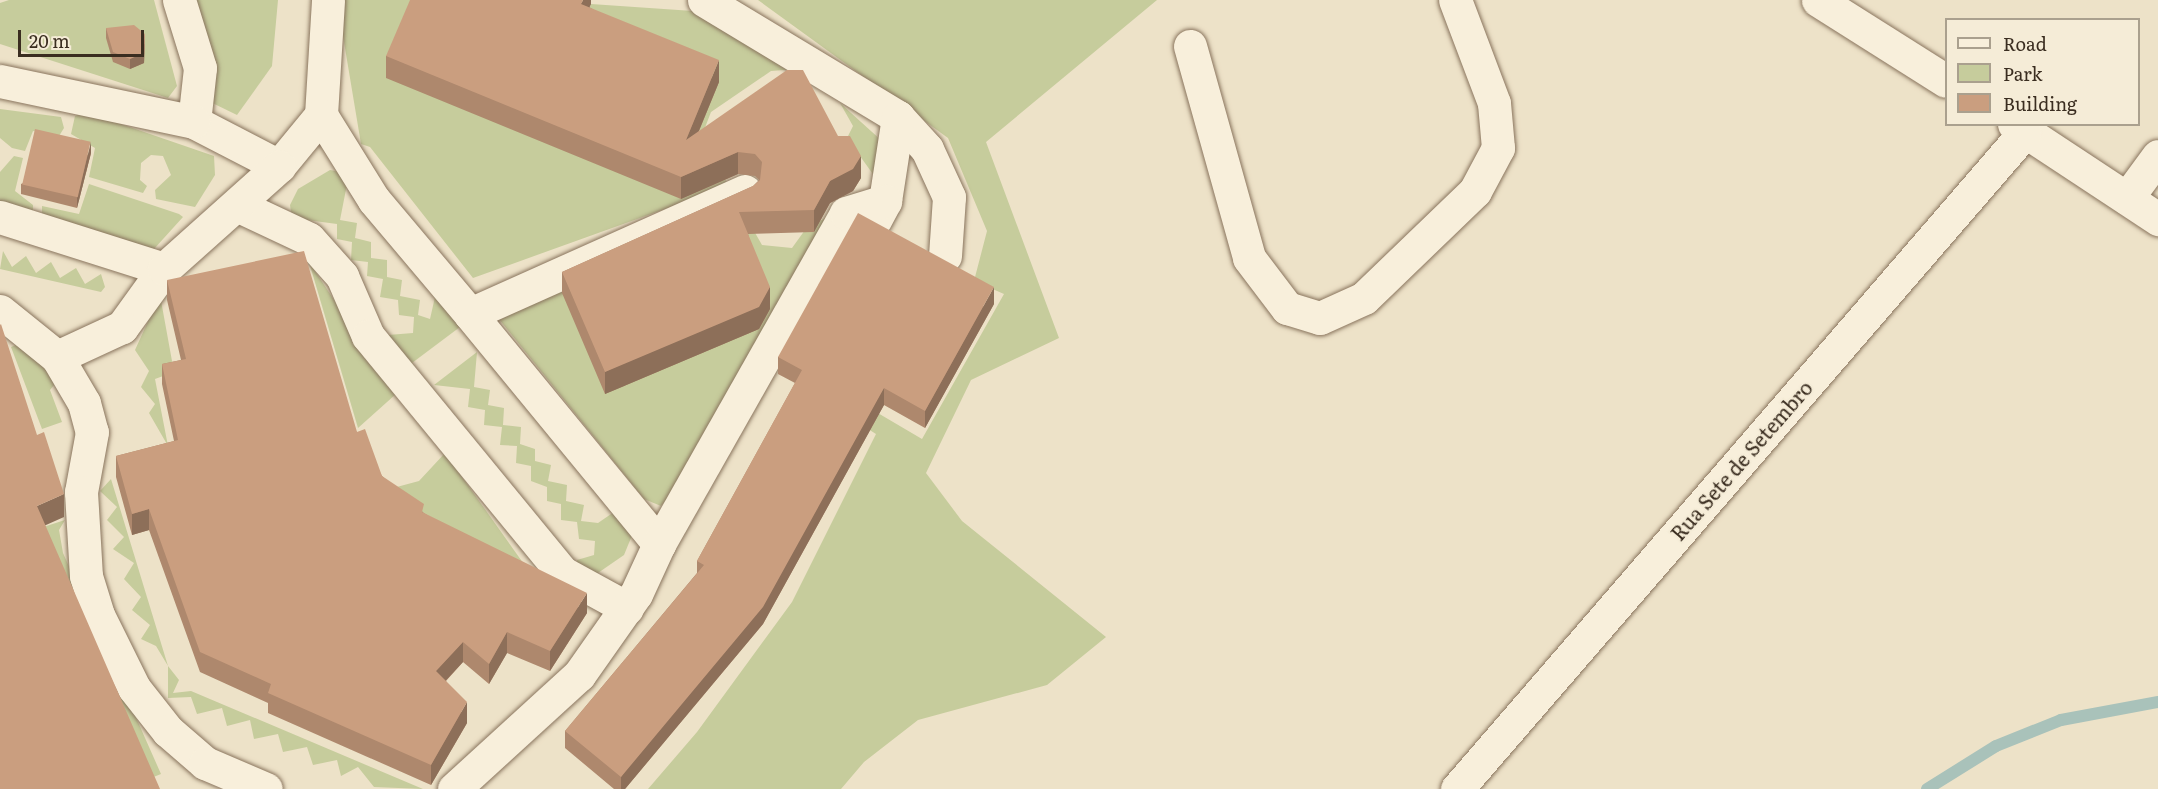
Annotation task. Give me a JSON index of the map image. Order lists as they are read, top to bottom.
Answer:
{
  "streets": {
    "street": ["Rua Sete de Setembro"]
  },
  "legend": ["Road", "Park", "Building"],
  "scale_bar": "20 m"
}
